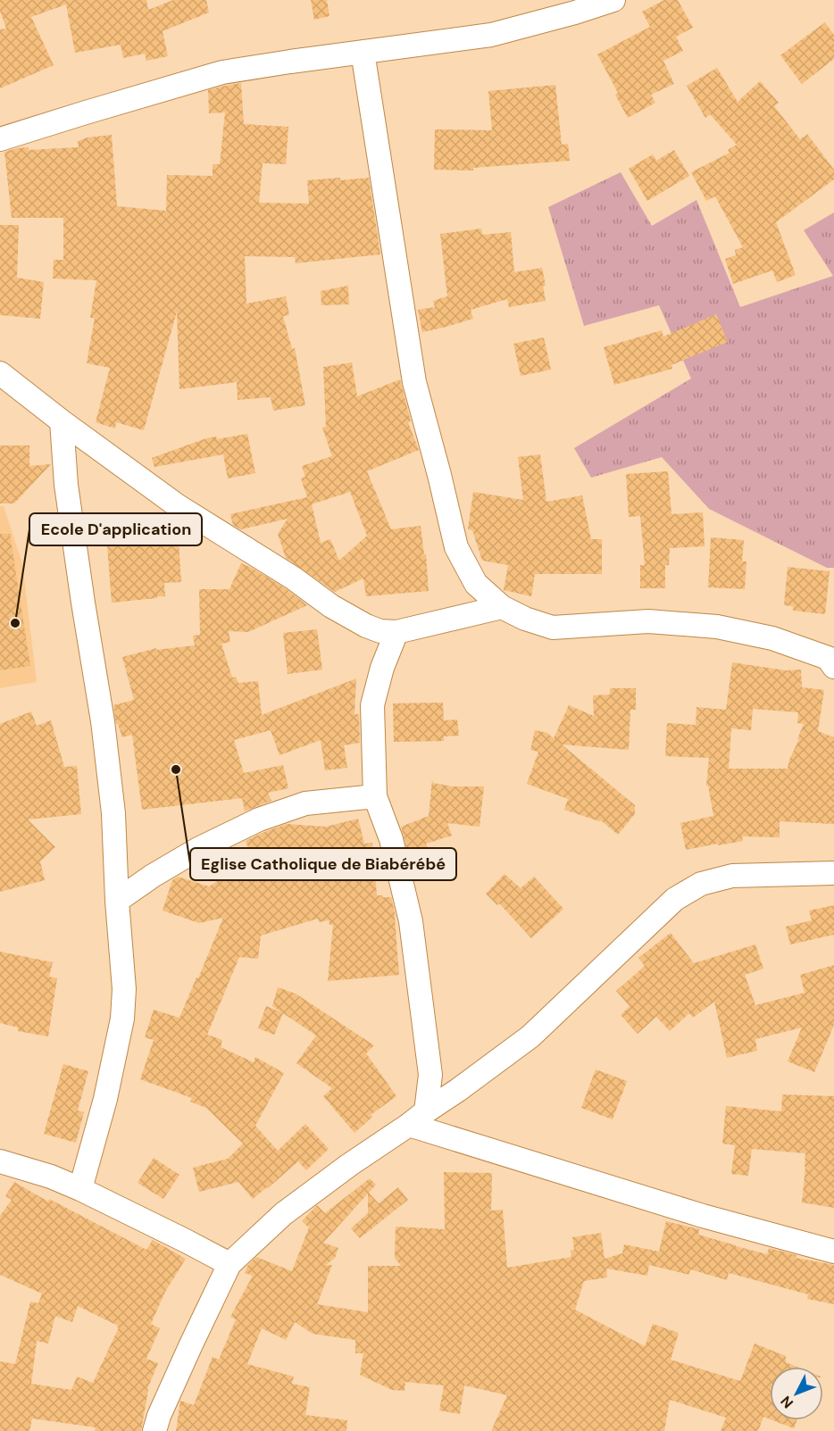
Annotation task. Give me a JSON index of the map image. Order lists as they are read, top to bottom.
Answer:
{
  "places": ["Ecole D'application", "Eglise Catholique de Biabérébé"],
  "north": "bottom left"
}
